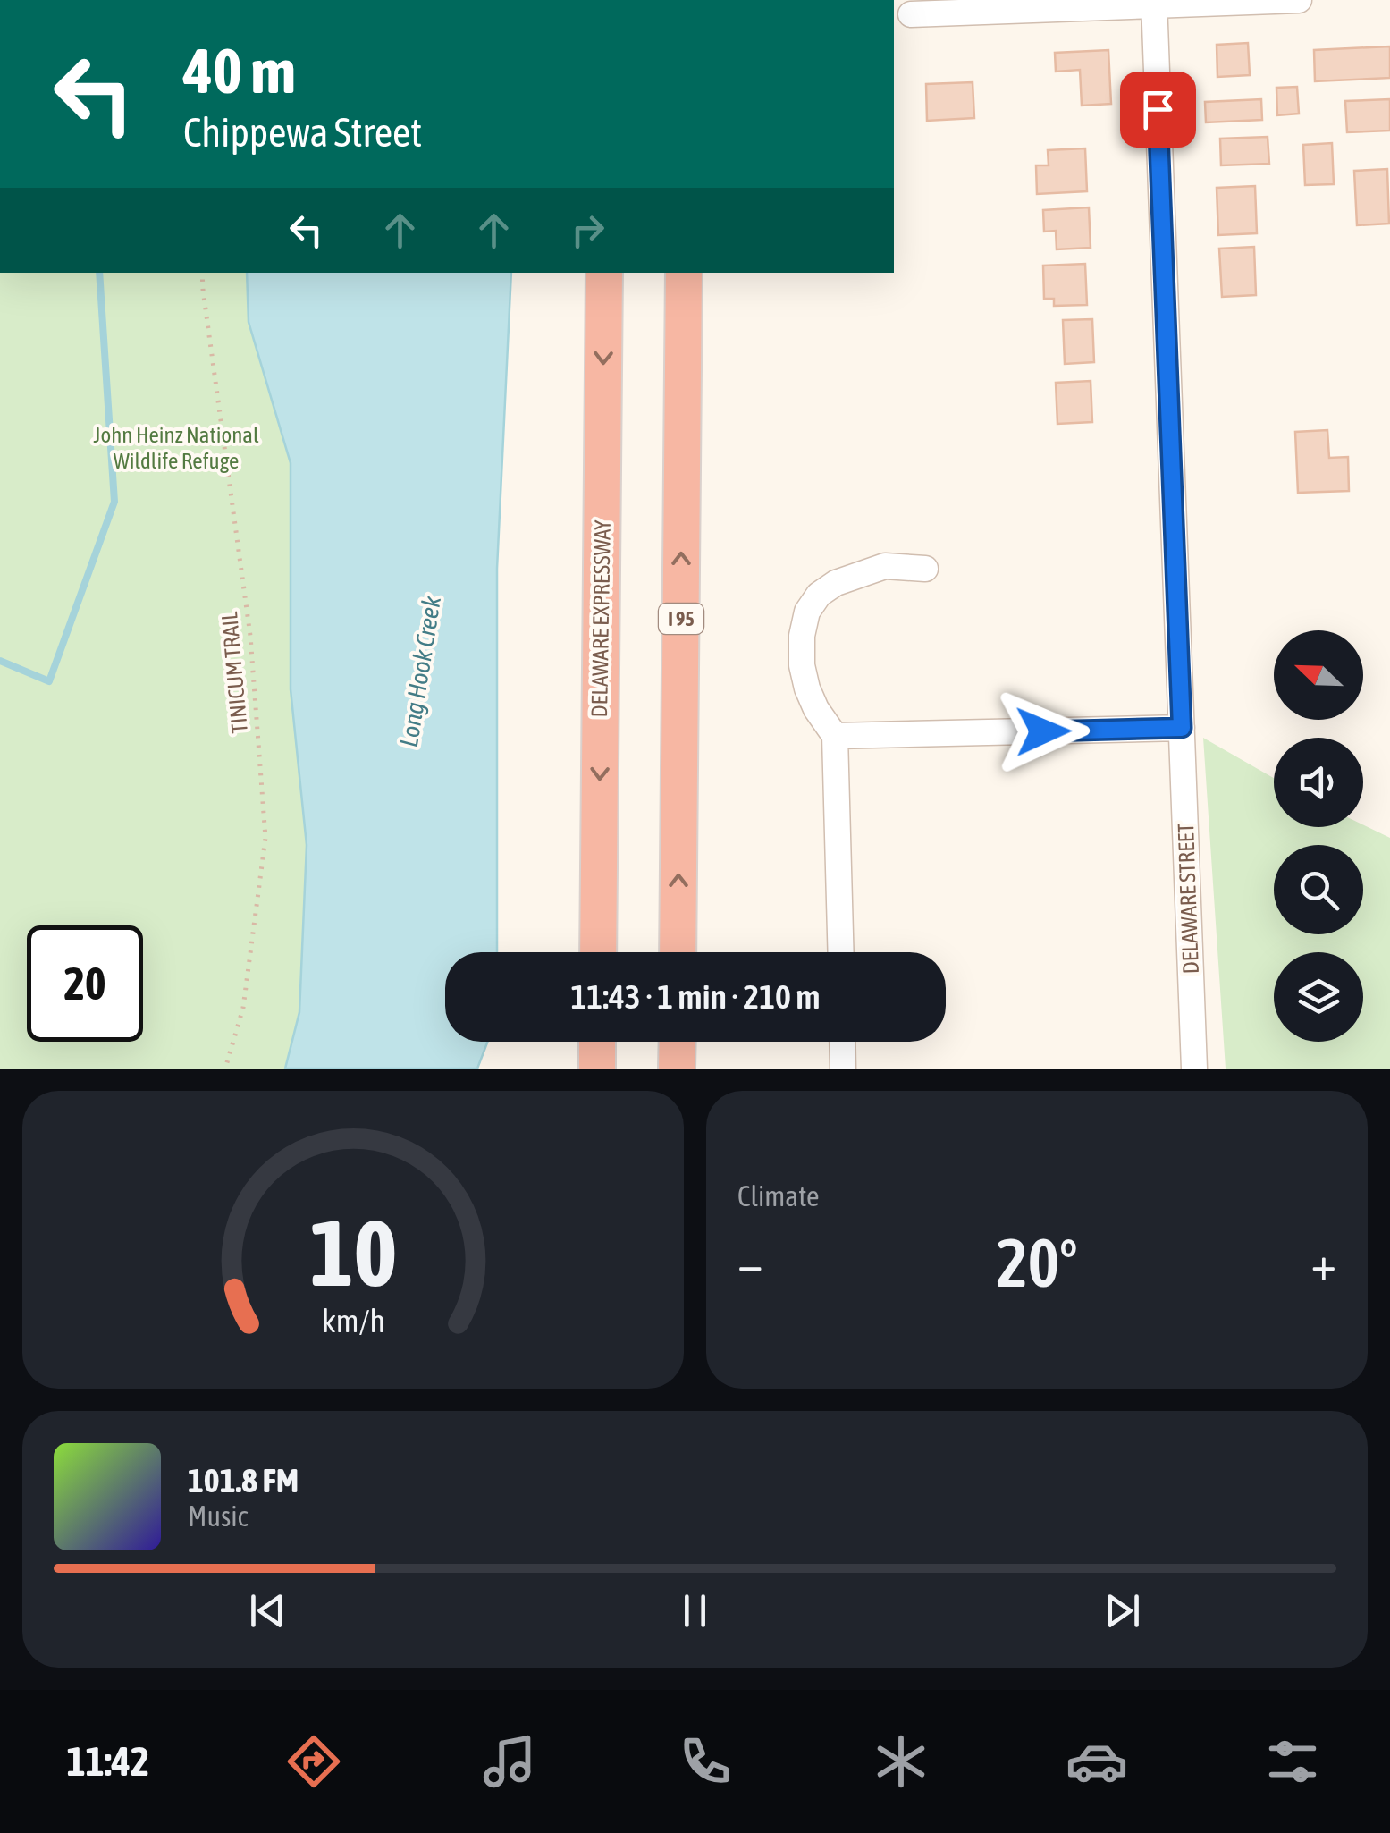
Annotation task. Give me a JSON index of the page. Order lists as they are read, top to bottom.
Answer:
{
  "streets": {
    "highway": ["DELAWARE EXPRESSWAY", "I 95"],
    "street": ["DELAWARE STREET"],
    "path": ["TINICUM TRAIL"]
  },
  "water": ["Long Hook Creek"],
  "parks": ["John Heinz National Wildlife Refuge"],
  "north": "top left",
  "page": {
    "turn": ["40 m", "Chippewa Street"],
    "limit": "20",
    "trip": "11:43 · 1 min · 210 m",
    "tile": "Climate",
    "heat": ["−", "20°", "+"],
    "song": ["101.8 FM", "Music"],
    "tabs": "11:42",
    "gauge": ["10", "km/h"]
  }
}
